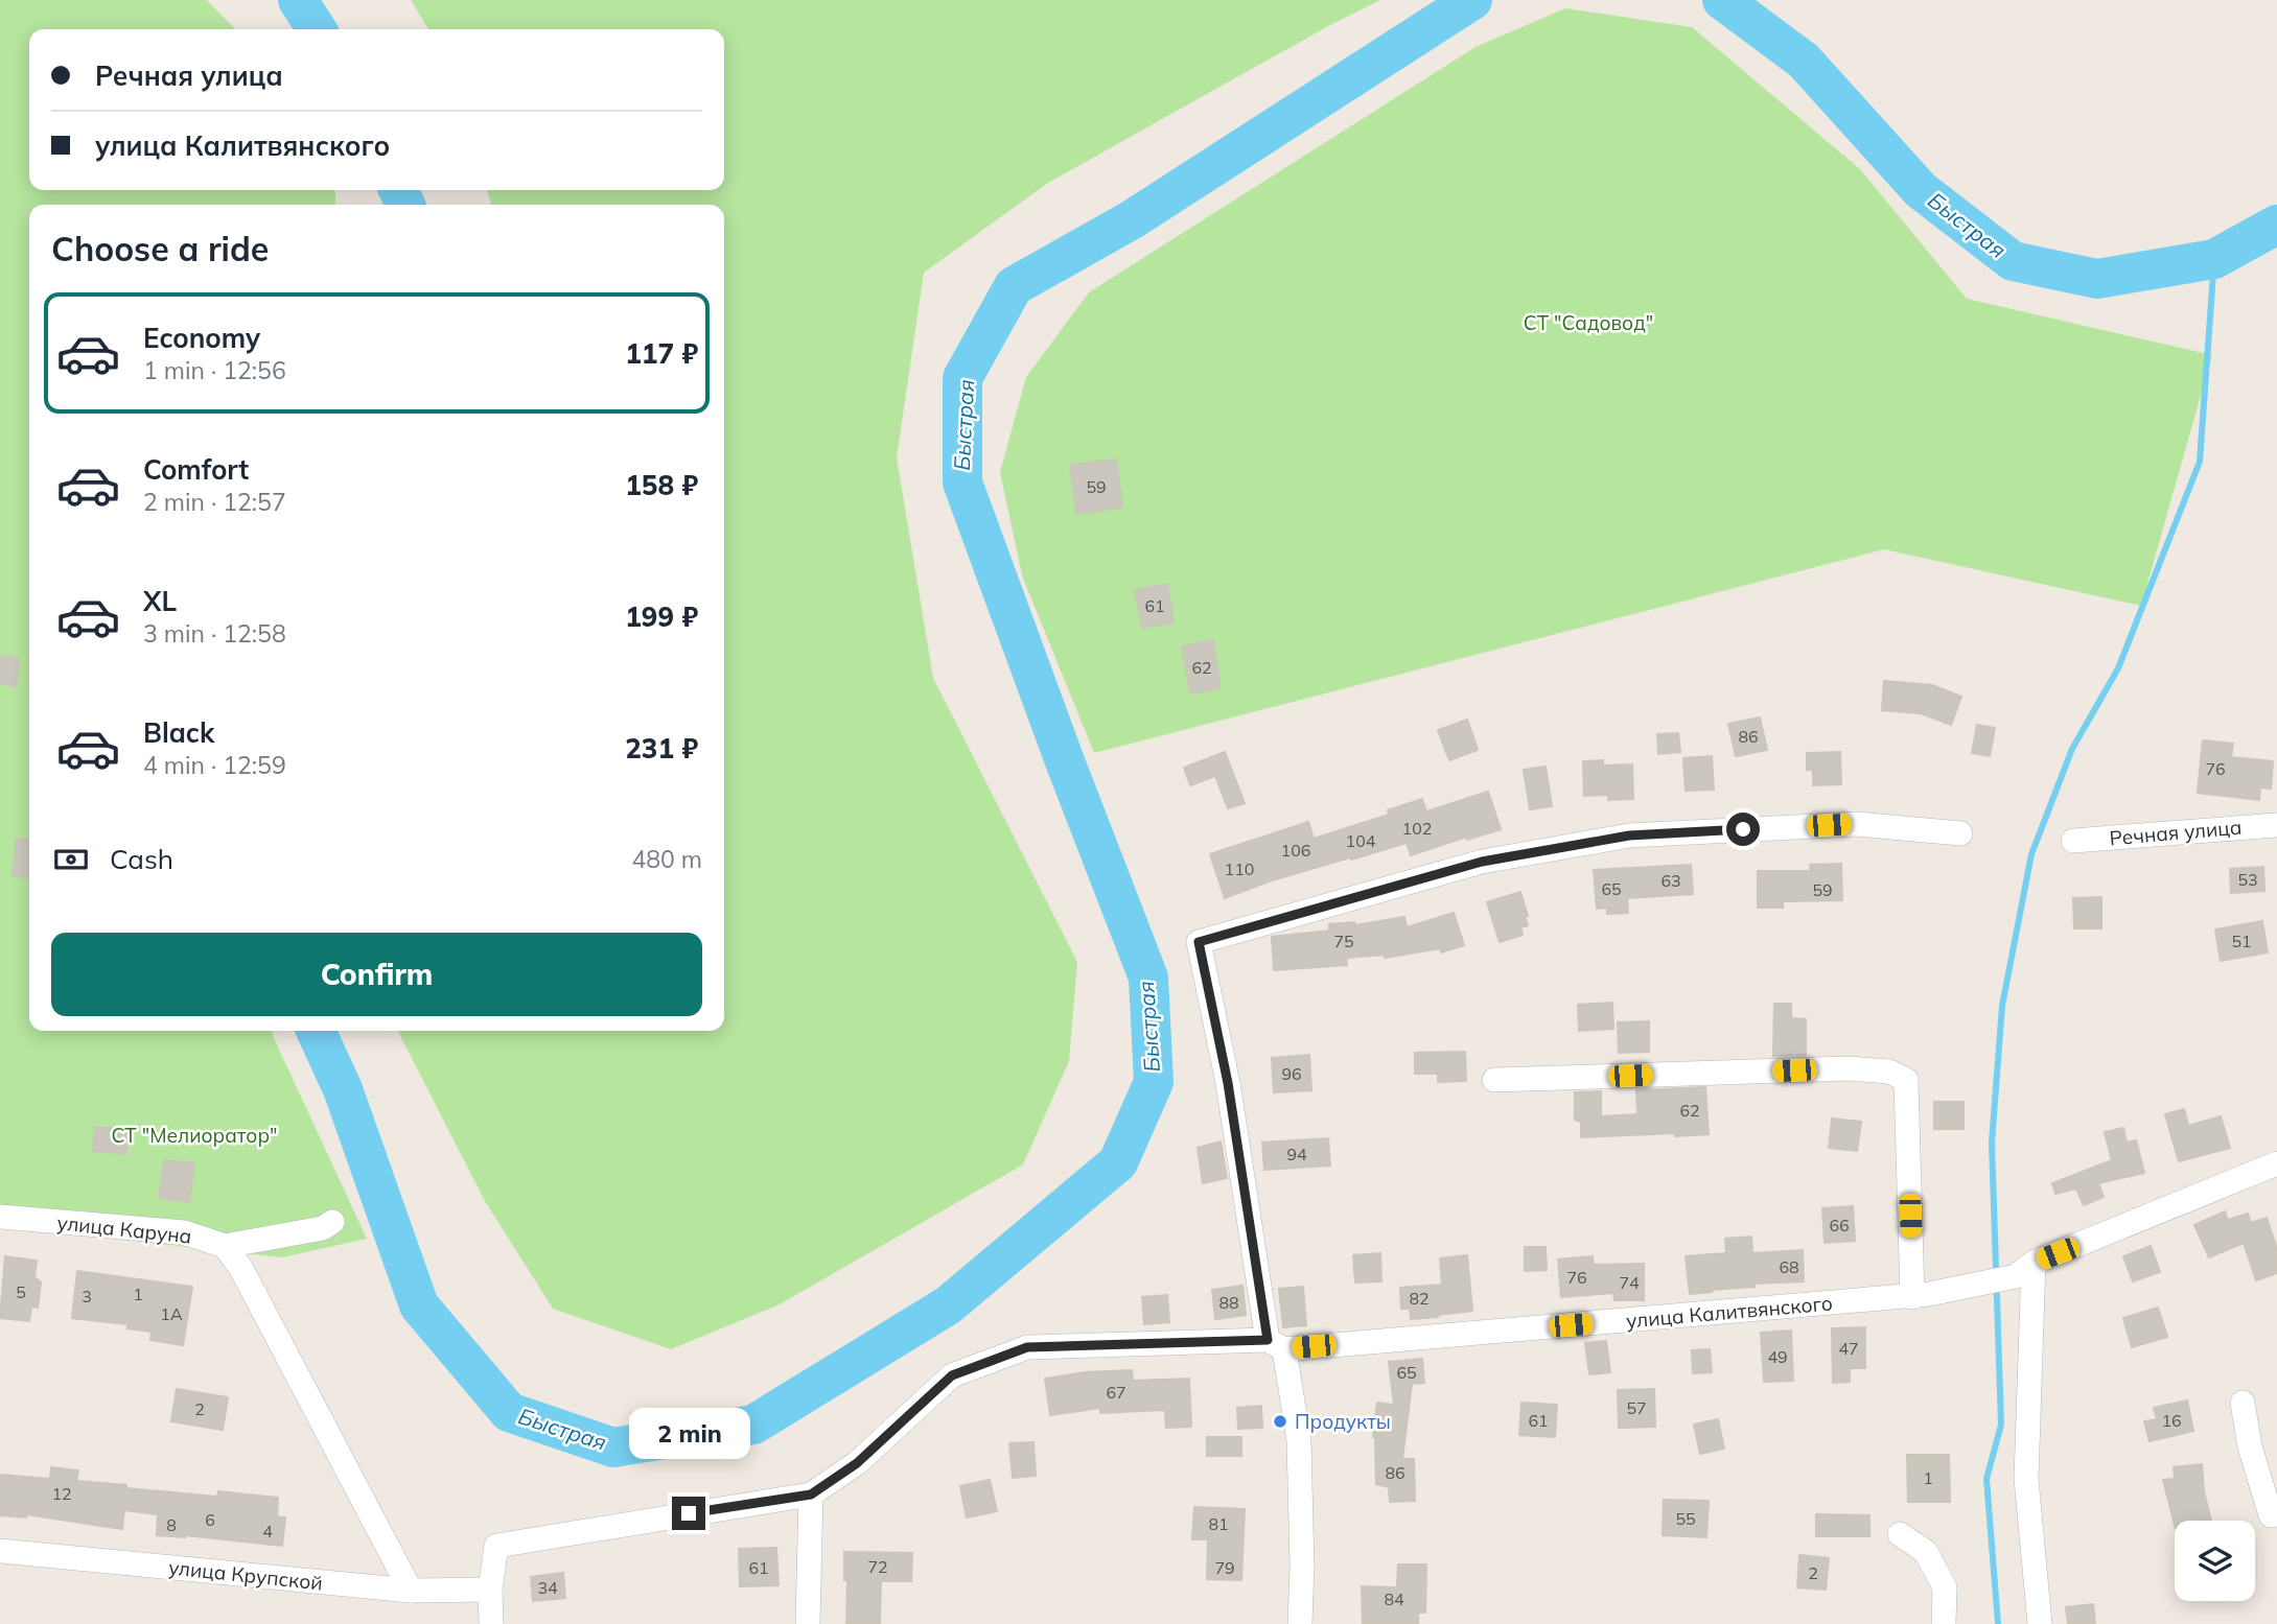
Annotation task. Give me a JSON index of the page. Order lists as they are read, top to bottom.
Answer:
{
  "streets": {
    "street": [
      "Речная улица",
      "улица Каруна",
      "улица Калитвянского",
      "улица Крупской"
    ]
  },
  "crossings": [
    ["улица Калитвянского", "улица Крупской"]
  ],
  "water": ["Быстрая"],
  "parks": ["СТ \"Садовод\"", "СТ \"Мелиоратор\""],
  "places": ["Продукты"],
  "house_numbers": [
    "59",
    "61",
    "62",
    "86",
    "76",
    "102",
    "104",
    "106",
    "110",
    "53",
    "63",
    "65",
    "59",
    "75",
    "51",
    "96",
    "62",
    "94",
    "66",
    "68",
    "76",
    "74",
    "5",
    "1",
    "3",
    "82",
    "88",
    "1А",
    "47",
    "49",
    "65",
    "67",
    "57",
    "2",
    "61",
    "16",
    "86",
    "1",
    "12",
    "55",
    "6",
    "81",
    "8",
    "4",
    "72",
    "61",
    "79",
    "2",
    "34",
    "84"
  ],
  "page": {
    "banner": ["Речная улица", "улица Калитвянского"],
    "heading": "Choose a ride",
    "list": [
      {
        "name": "Economy",
        "note": "1 min · 12:56",
        "value": "117 ₽"
      },
      {
        "name": "Comfort",
        "note": "2 min · 12:57",
        "value": "158 ₽"
      },
      {
        "name": "XL",
        "note": "3 min · 12:58",
        "value": "199 ₽"
      },
      {
        "name": "Black",
        "note": "4 min · 12:59",
        "value": "231 ₽"
      }
    ],
    "pay": ["Cash", "480 m"],
    "buttons": "Confirm",
    "bubble": "2 min"
  }
}
